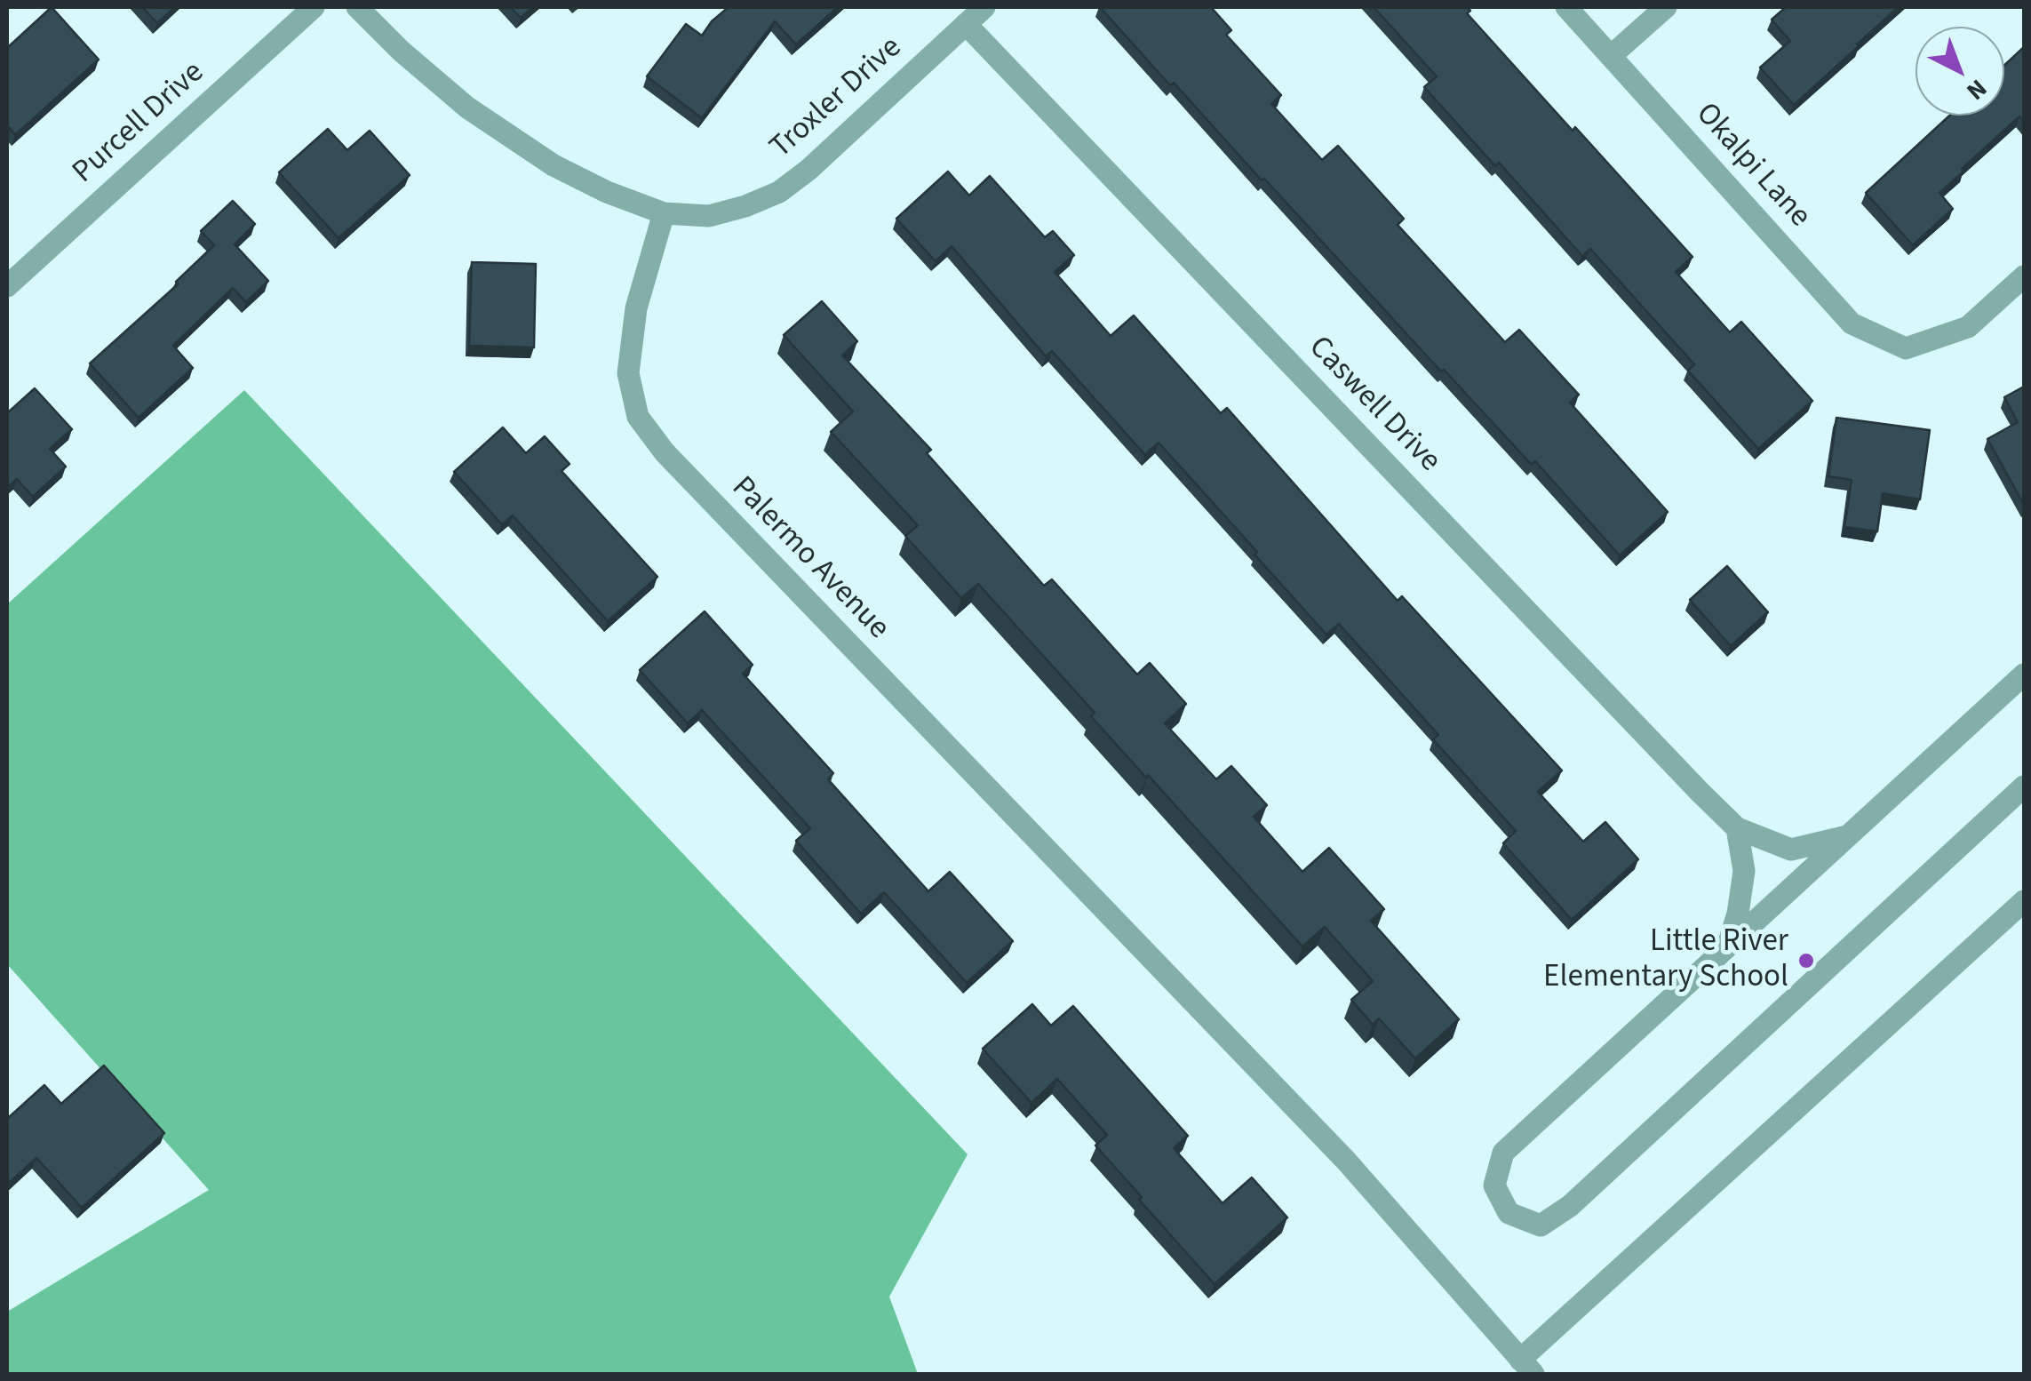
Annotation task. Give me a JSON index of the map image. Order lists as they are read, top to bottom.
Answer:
{
  "streets": {
    "street": [
      "Troxler Drive",
      "Purcell Drive",
      "Okalpi Lane",
      "Caswell Drive",
      "Palermo Avenue"
    ]
  },
  "crossings": [
    ["Troxler Drive", "Caswell Drive"],
    ["Troxler Drive", "Palermo Avenue"]
  ],
  "places": ["Little River Elementary School"],
  "north": "bottom right"
}
